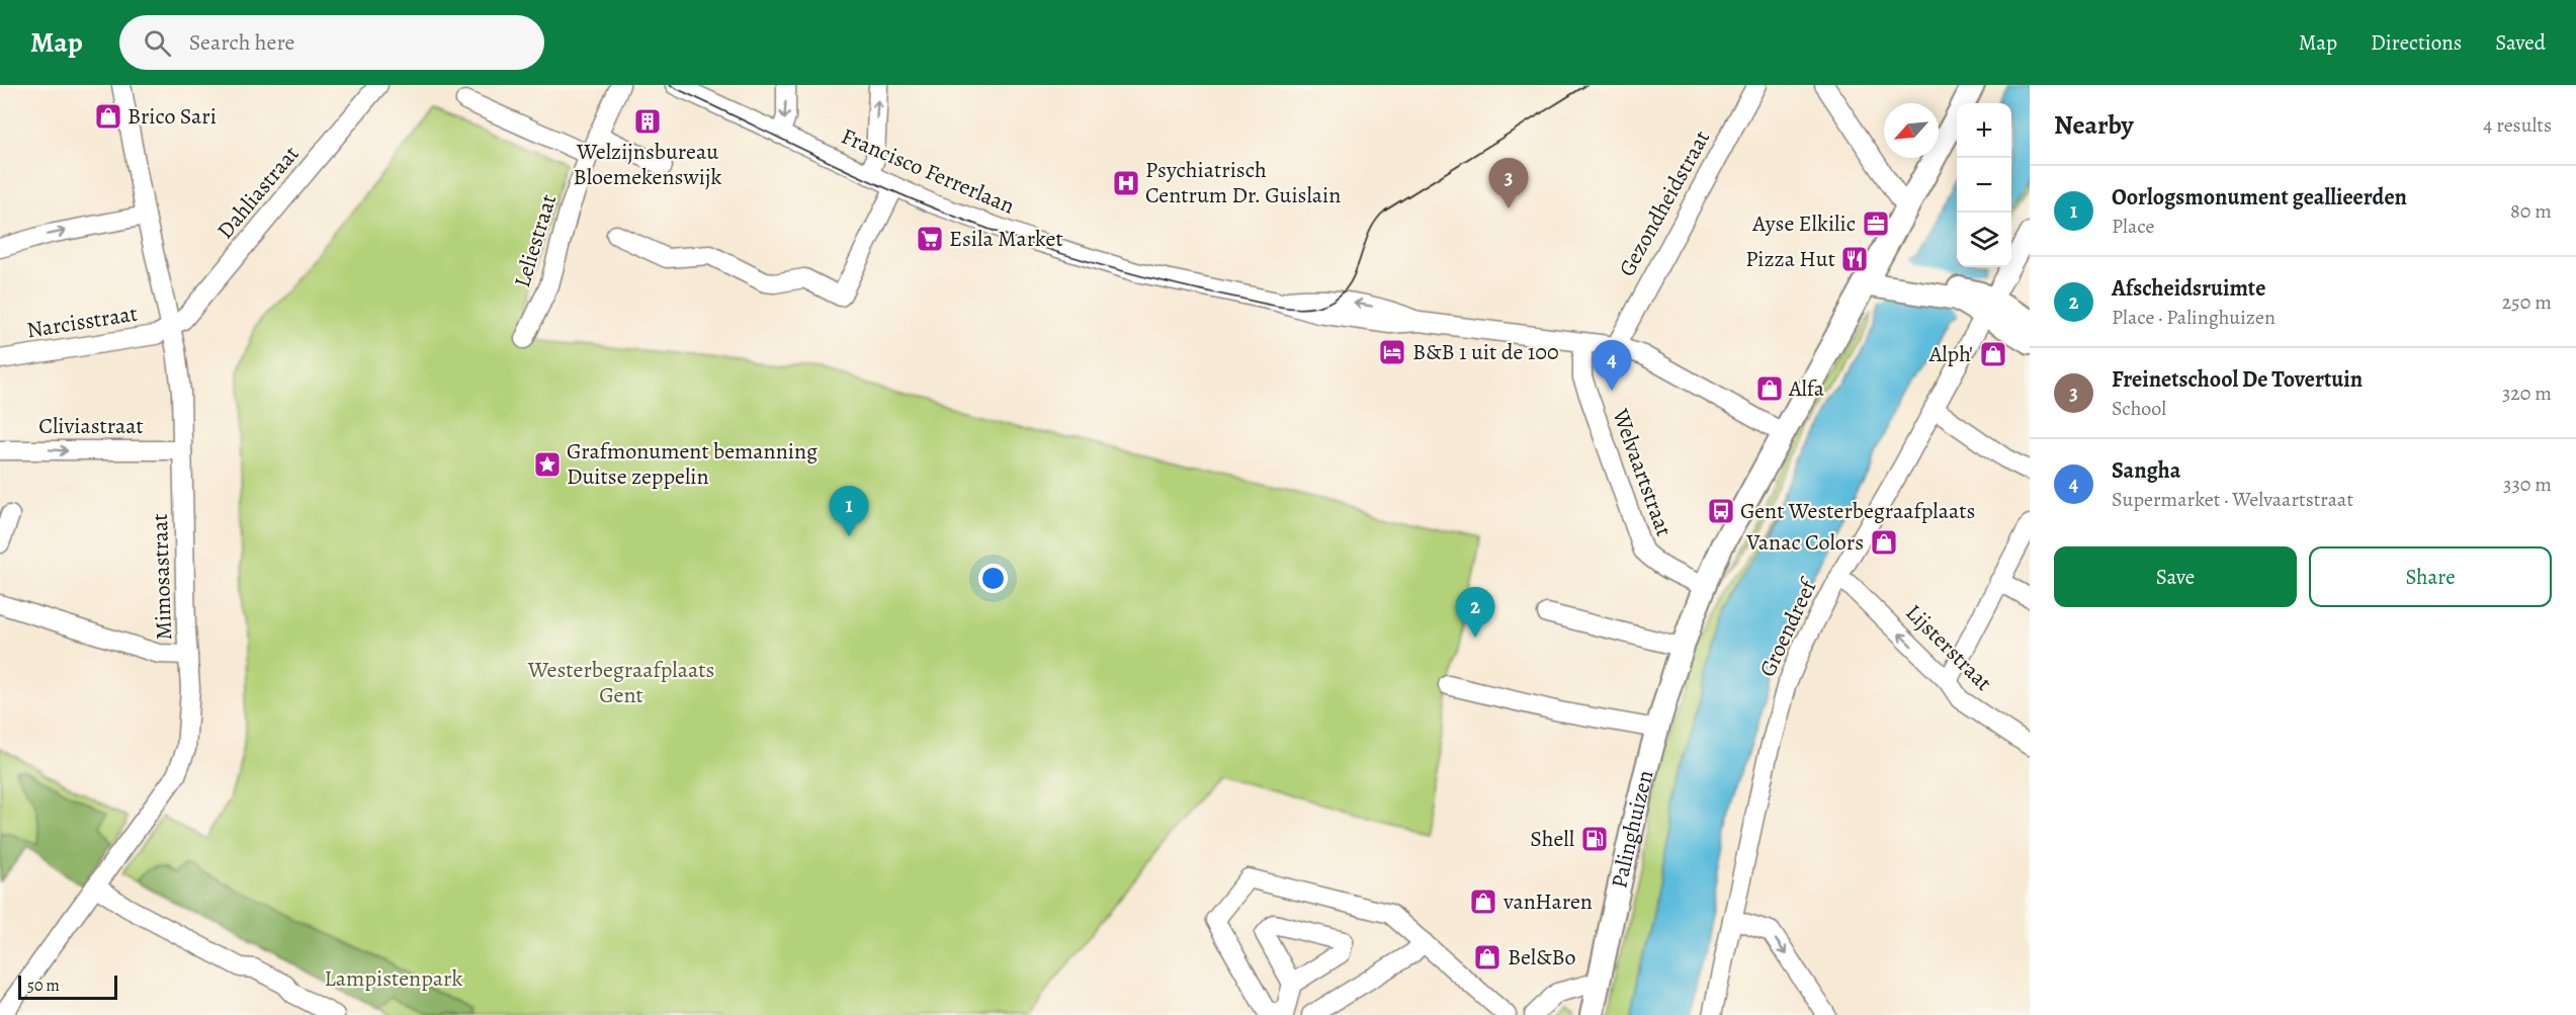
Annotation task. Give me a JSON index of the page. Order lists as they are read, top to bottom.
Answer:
{
  "streets": {
    "main road": ["Palinghuizen"],
    "street": [
      "Francisco Ferrerlaan",
      "Dahliastraat",
      "Gezondheidstraat",
      "Leliestraat",
      "Narcisstraat",
      "Cliviastraat",
      "Welvaartstraat",
      "Mimosastraat",
      "Groendreef",
      "Lijsterstraat"
    ]
  },
  "crossings": [
    ["Francisco Ferrerlaan", "Gezondheidstraat"],
    ["Francisco Ferrerlaan", "Welvaartstraat"],
    ["Francisco Ferrerlaan", "Palinghuizen"],
    ["Dahliastraat", "Narcisstraat"],
    ["Dahliastraat", "Mimosastraat"],
    ["Narcisstraat", "Mimosastraat"],
    ["Cliviastraat", "Mimosastraat"],
    ["Welvaartstraat", "Palinghuizen"],
    ["Groendreef", "Lijsterstraat"]
  ],
  "one_way": ["Cliviastraat", "Lijsterstraat"],
  "parks": ["Westerbegraafplaats Gent", "Lampistenpark"],
  "places": {
    "shop": [
      "Brico Sari",
      "Alph'",
      "Alfa",
      "Vanac Colors",
      "vanHaren",
      "Bel&Bo"
    ],
    "building": ["Welzijnsbureau Bloemekenswijk"],
    "hospital": ["Psychiatrisch Centrum Dr. Guislain"],
    "office": ["Ayse Elkilic"],
    "supermarket": ["Esila Market"],
    "restaurant": ["Pizza Hut"],
    "hotel": ["B&B 1 uit de 100"],
    "place": ["Grafmonument bemanning Duitse zeppelin"],
    "bus stop": ["Gent Westerbegraafplaats"],
    "fuel station": ["Shell"]
  },
  "scale_bar": "50 m",
  "north": "bottom left",
  "page": {
    "header": "Map",
    "search": "Search here",
    "nav": ["Map", "Directions", "Saved"],
    "heading": ["Nearby", "4 results"],
    "map_buttons": ["+", "−"],
    "pins": [
      "3",
      "4",
      "1",
      "2"
    ],
    "list": [
      {
        "mark": "1",
        "name": "Oorlogsmonument geallieerden",
        "note": "Place",
        "value": "80 m"
      },
      {
        "mark": "2",
        "name": "Afscheidsruimte",
        "note": "Place · Palinghuizen",
        "value": "250 m"
      },
      {
        "mark": "3",
        "name": "Freinetschool De Tovertuin",
        "note": "School",
        "value": "320 m"
      },
      {
        "mark": "4",
        "name": "Sangha",
        "note": "Supermarket · Welvaartstraat",
        "value": "330 m"
      }
    ],
    "buttons": ["Save", "Share"],
    "scale": "50 m"
  }
}
